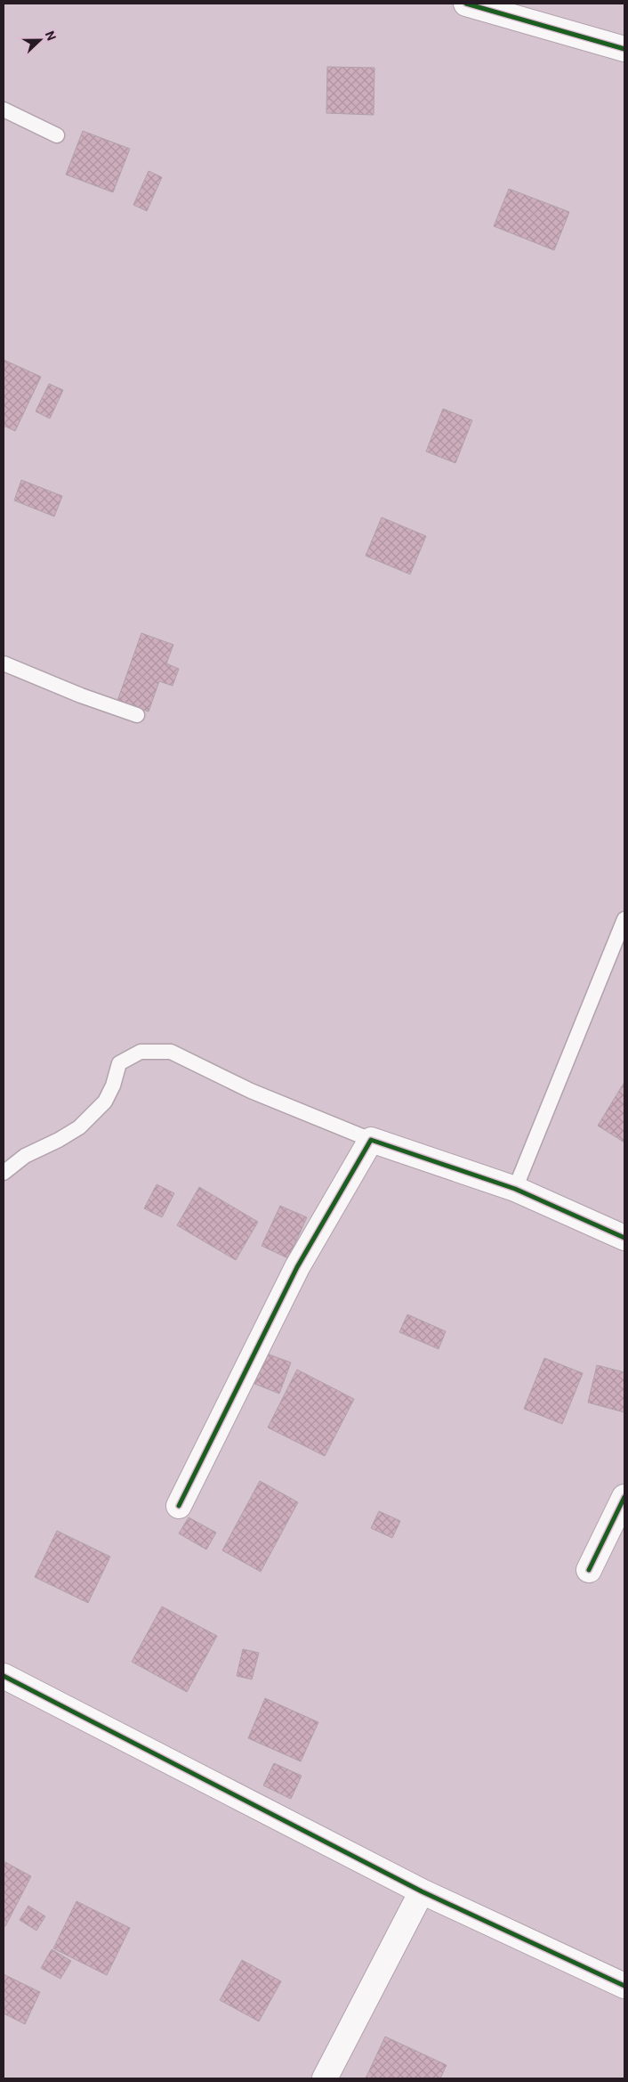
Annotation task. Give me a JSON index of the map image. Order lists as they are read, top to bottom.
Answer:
{
  "north": "right"
}
